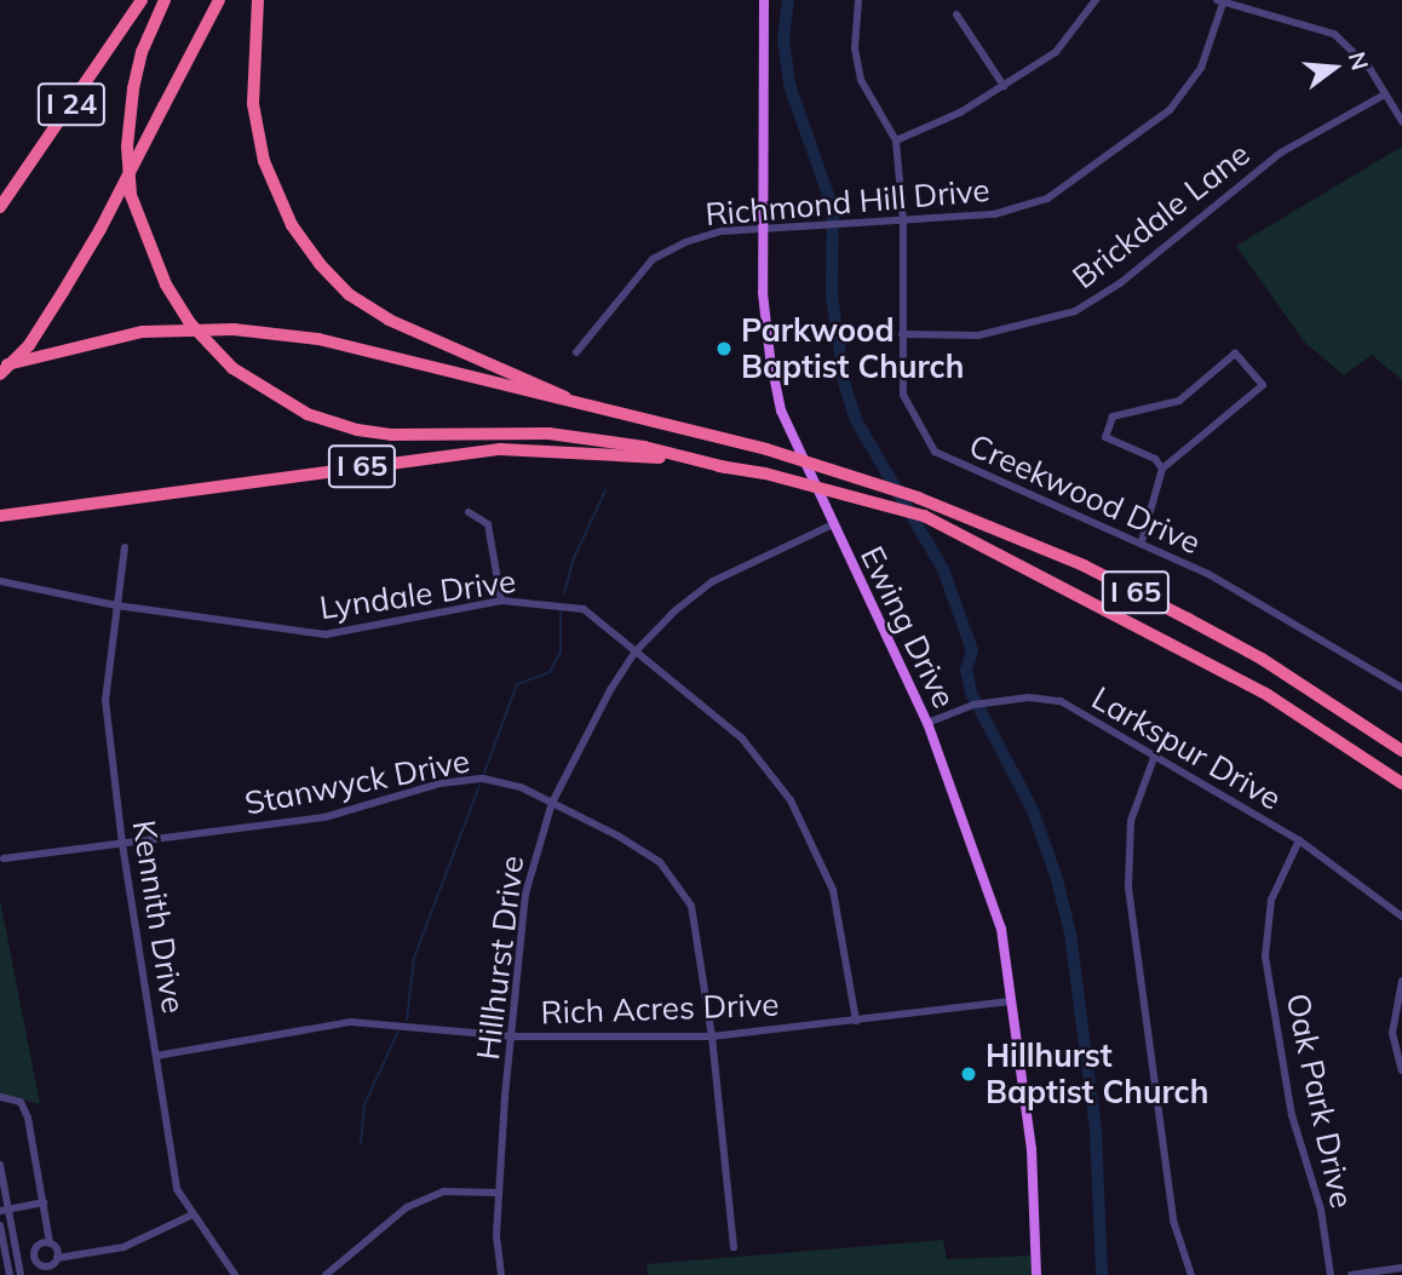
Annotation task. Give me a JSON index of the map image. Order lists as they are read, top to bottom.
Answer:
{
  "streets": {
    "highway": ["I 24", "I 65"],
    "main road": ["Ewing Drive"],
    "street": [
      "Richmond Hill Drive",
      "Brickdale Lane",
      "Creekwood Drive",
      "Lyndale Drive",
      "Larkspur Drive",
      "Stanwyck Drive",
      "Kennith Drive",
      "Hillhurst Drive",
      "Rich Acres Drive",
      "Oak Park Drive"
    ]
  },
  "crossings": [
    ["Richmond Hill Drive", "Creekwood Drive"],
    ["Richmond Hill Drive", "Ewing Drive"],
    ["Brickdale Lane", "Creekwood Drive"],
    ["Lyndale Drive", "Kennith Drive"],
    ["Lyndale Drive", "Hillhurst Drive"],
    ["Lyndale Drive", "Rich Acres Drive"],
    ["Ewing Drive", "Larkspur Drive"],
    ["Ewing Drive", "Hillhurst Drive"],
    ["Ewing Drive", "Rich Acres Drive"],
    ["Larkspur Drive", "Oak Park Drive"],
    ["Stanwyck Drive", "Kennith Drive"],
    ["Stanwyck Drive", "Hillhurst Drive"],
    ["Stanwyck Drive", "Rich Acres Drive"],
    ["Kennith Drive", "Rich Acres Drive"],
    ["Hillhurst Drive", "Rich Acres Drive"]
  ],
  "places": ["Parkwood Baptist Church", "Hillhurst Baptist Church"],
  "north": "right"
}
